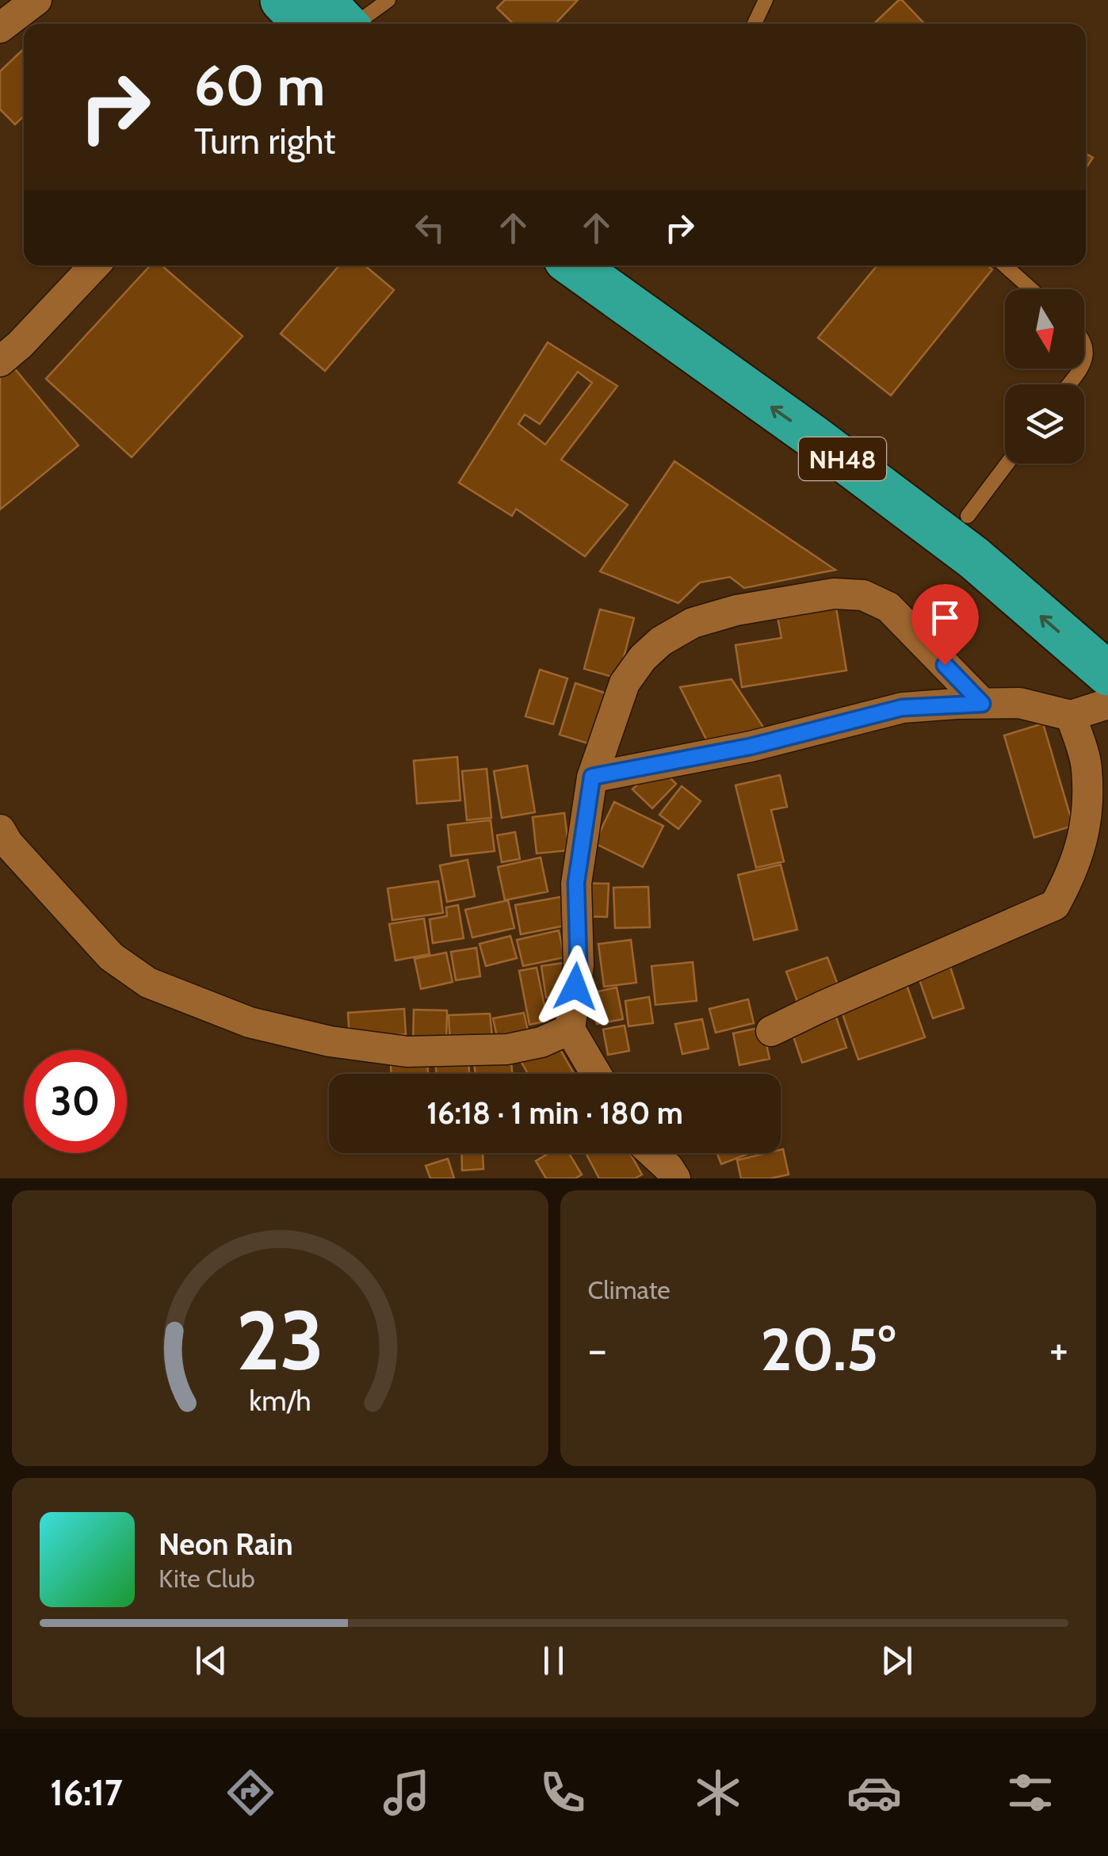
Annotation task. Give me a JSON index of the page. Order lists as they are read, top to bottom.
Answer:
{
  "streets": {
    "highway": ["NH48"]
  },
  "north": "bottom",
  "page": {
    "turn": ["60 m", "Turn right"],
    "limit": "30",
    "trip": "16:18 · 1 min · 180 m",
    "tile": "Climate",
    "heat": ["−", "20.5°", "+"],
    "song": ["Neon Rain", "Kite Club"],
    "tabs": "16:17",
    "gauge": ["23", "km/h"]
  }
}
